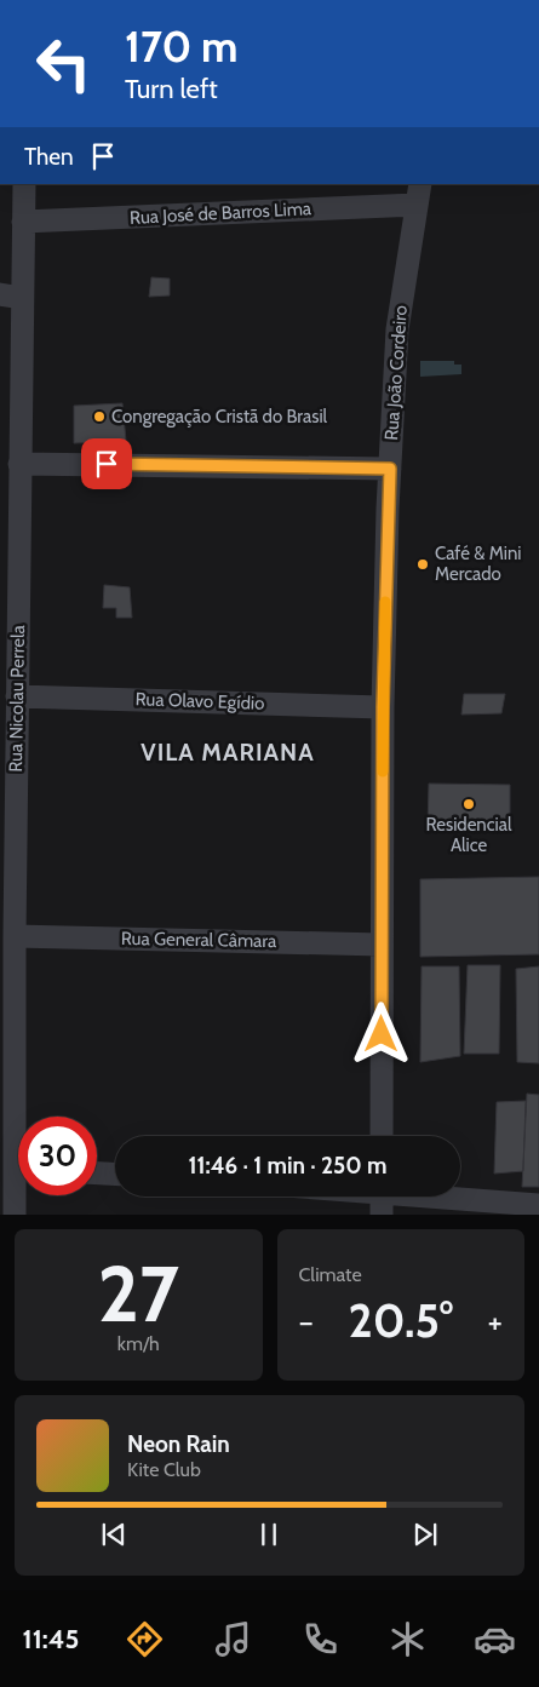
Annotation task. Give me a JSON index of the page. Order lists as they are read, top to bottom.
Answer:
{
  "streets": {
    "street": [
      "Rua José de Barros Lima",
      "Rua João Cordeiro",
      "Rua Nicolau Perrela",
      "Rua Olavo Egídio",
      "Rua General Câmara"
    ]
  },
  "crossings": [
    ["Rua José de Barros Lima", "Rua João Cordeiro"],
    ["Rua José de Barros Lima", "Rua Nicolau Perrela"],
    ["Rua João Cordeiro", "Rua Olavo Egídio"],
    ["Rua João Cordeiro", "Rua General Câmara"],
    ["Rua Nicolau Perrela", "Rua Olavo Egídio"],
    ["Rua Nicolau Perrela", "Rua General Câmara"]
  ],
  "districts": ["VILA MARIANA"],
  "places": ["Congregação Cristã do Brasil", "Café & Mini Mercado", "Residencial Alice"],
  "page": {
    "turn": ["170 m", "Turn left"],
    "then": "Then",
    "limit": "30",
    "trip": "11:46 · 1 min · 250 m",
    "tile": [
      ["27", "km/h"],
      "Climate"
    ],
    "heat": ["−", "20.5°", "+"],
    "song": ["Neon Rain", "Kite Club"],
    "tabs": "11:45"
  }
}
